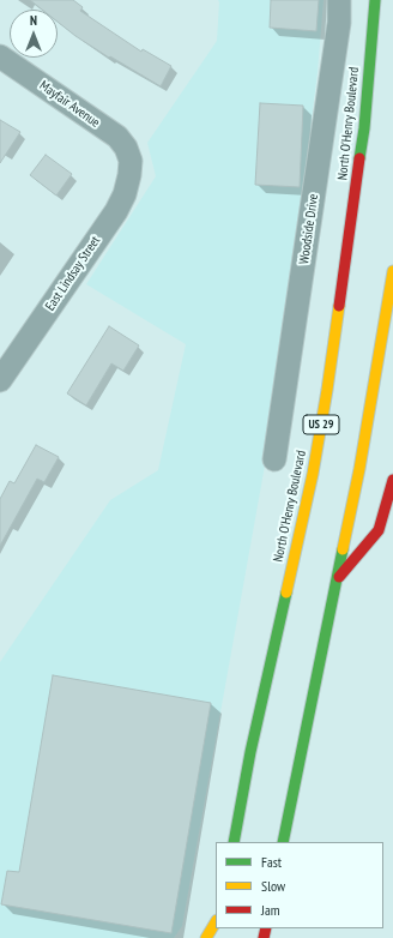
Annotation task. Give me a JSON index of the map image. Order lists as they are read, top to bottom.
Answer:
{
  "streets": {
    "highway": ["North O'Henry Boulevard", "US 29"],
    "street": ["Mayfair Avenue", "Woodside Drive", "East Lindsay Street"]
  },
  "crossings": [
    ["Mayfair Avenue", "East Lindsay Street"]
  ],
  "legend": ["Fast", "Slow", "Jam"],
  "north": "top"
}
